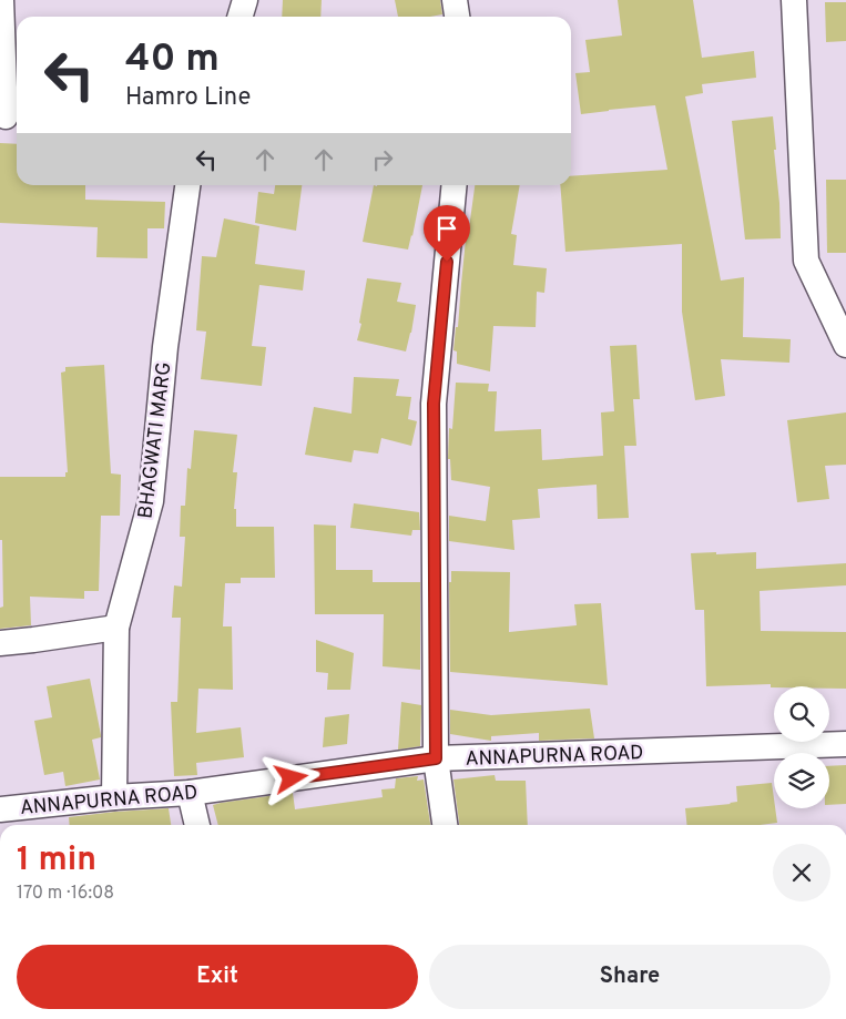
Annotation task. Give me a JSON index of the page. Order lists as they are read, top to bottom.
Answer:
{
  "streets": {
    "street": ["BHAGWATI MARG", "ANNAPURNA ROAD"]
  },
  "crossings": [
    ["BHAGWATI MARG", "ANNAPURNA ROAD"]
  ],
  "page": {
    "turn": ["40 m", "Hamro Line"],
    "heading": ["1 min", "170 m · 16:08"],
    "buttons": ["Exit", "Share"]
  }
}
